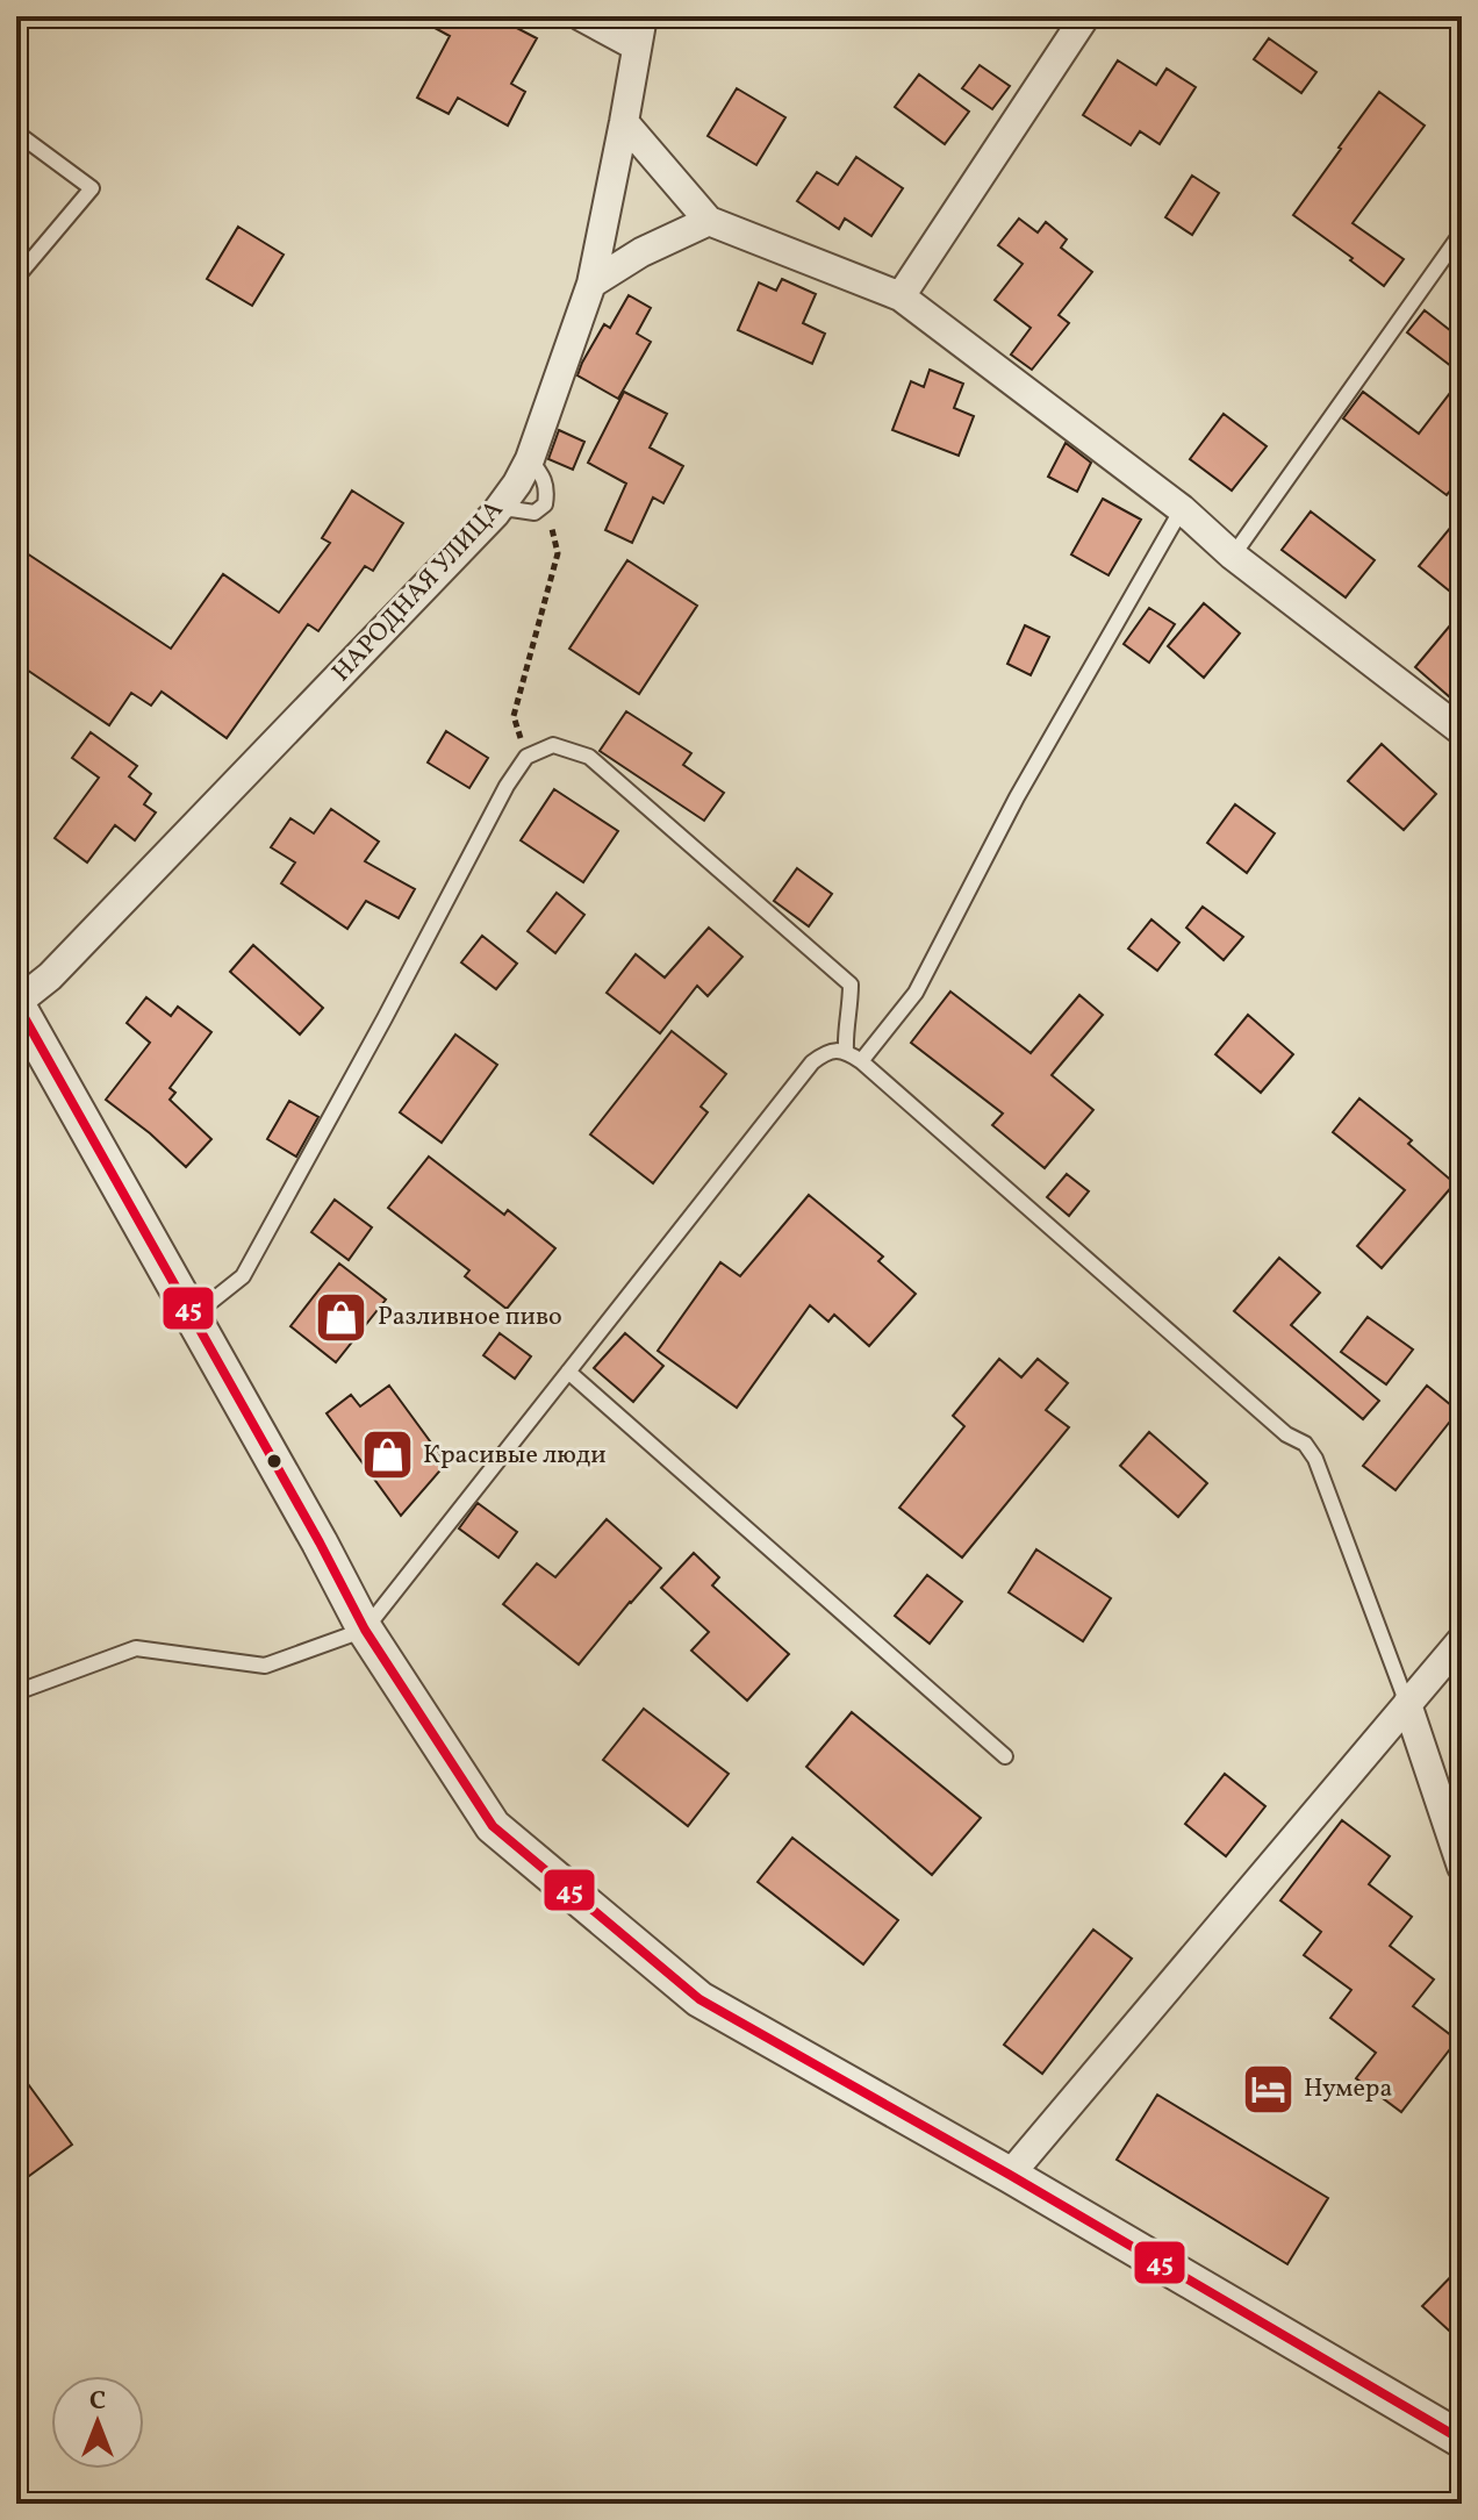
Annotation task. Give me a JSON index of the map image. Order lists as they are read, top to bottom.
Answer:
{
  "streets": {
    "street": ["НАРОДНАЯ УЛИЦА"]
  },
  "places": {
    "shop": ["Разливное пиво", "Красивые люди"],
    "hotel": ["Нумера"]
  },
  "lines": ["transit line 45"],
  "north": "top"
}
